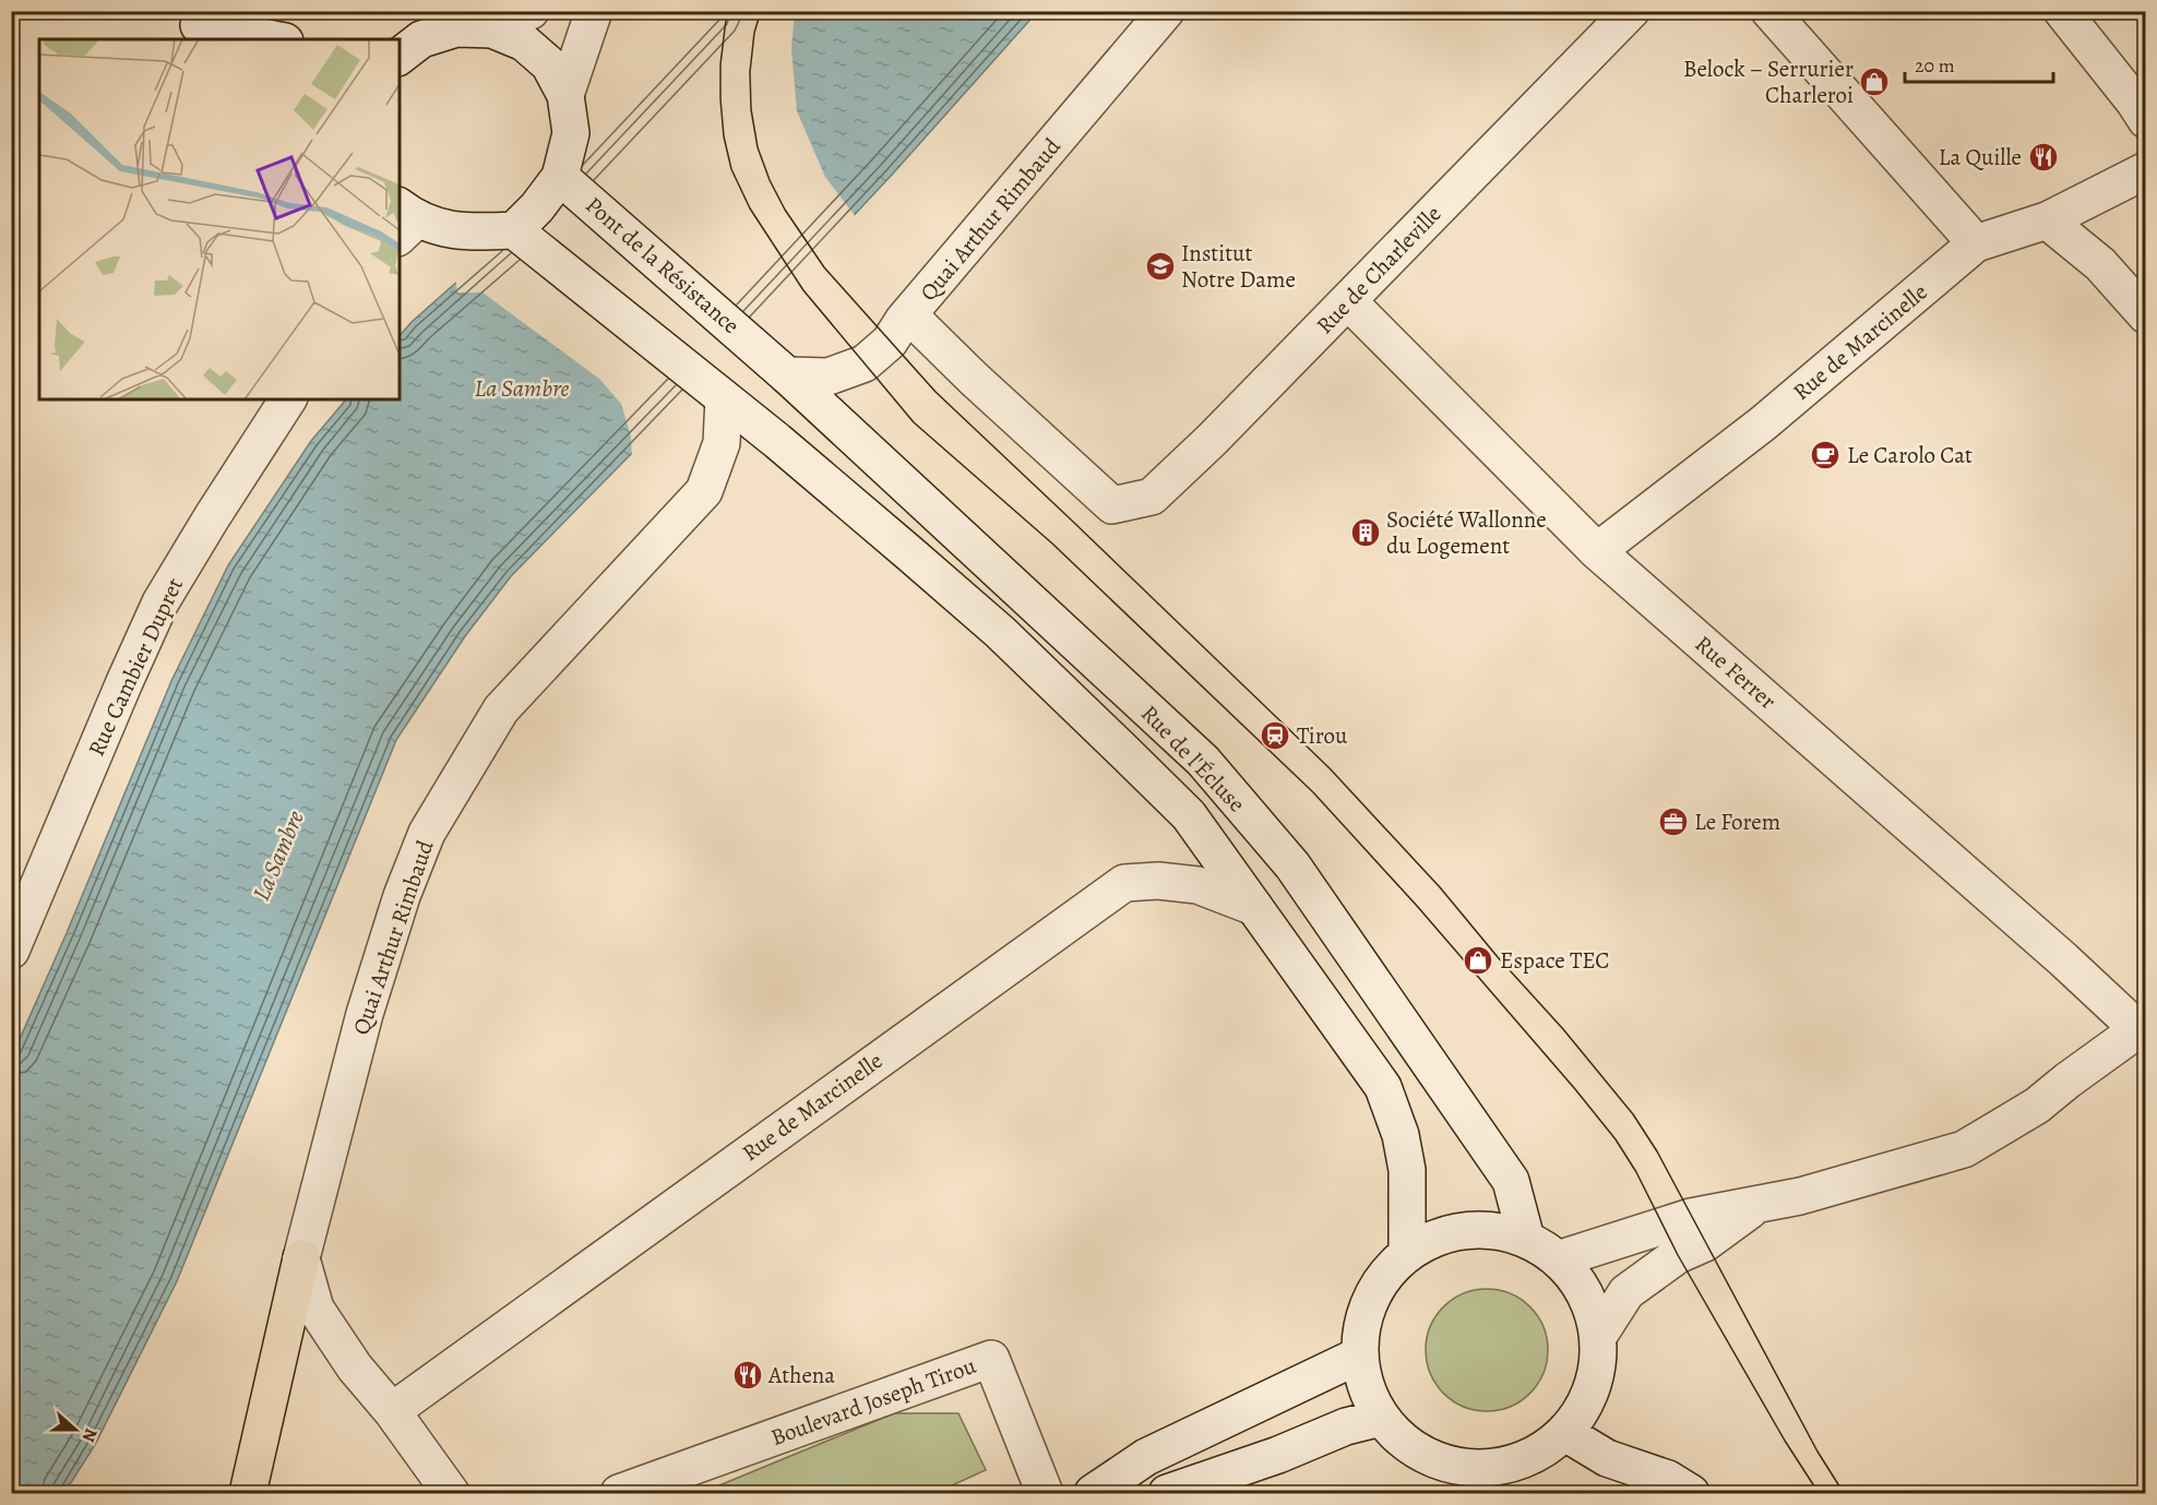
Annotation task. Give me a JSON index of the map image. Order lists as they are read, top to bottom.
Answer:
{
  "streets": {
    "street": [
      "Quai Arthur Rimbaud",
      "Pont de la Résistance",
      "Rue de Charleville",
      "Rue de Marcinelle",
      "Rue Cambier Dupret",
      "Rue Ferrer",
      "Rue de l'Écluse",
      "Boulevard Joseph Tirou"
    ]
  },
  "crossings": [
    ["Quai Arthur Rimbaud", "Pont de la Résistance"],
    ["Quai Arthur Rimbaud", "Rue de Charleville"],
    ["Quai Arthur Rimbaud", "Rue de l'Écluse"],
    ["Pont de la Résistance", "Rue de l'Écluse"],
    ["Rue de Charleville", "Rue Ferrer"],
    ["Rue de Marcinelle", "Rue Ferrer"],
    ["Rue de Marcinelle", "Rue de l'Écluse"]
  ],
  "water": ["La Sambre"],
  "places": {
    "shop": ["Belock – Serrurier Charleroi", "Espace TEC"],
    "restaurant": ["La Quille", "Athena"],
    "school or university": ["Institut Notre Dame"],
    "cafe": ["Le Carolo Cat"],
    "building": ["Société Wallonne du Logement"],
    "station": ["Tirou"],
    "office": ["Le Forem"]
  },
  "scale_bar": "20 m",
  "north": "right"
}
